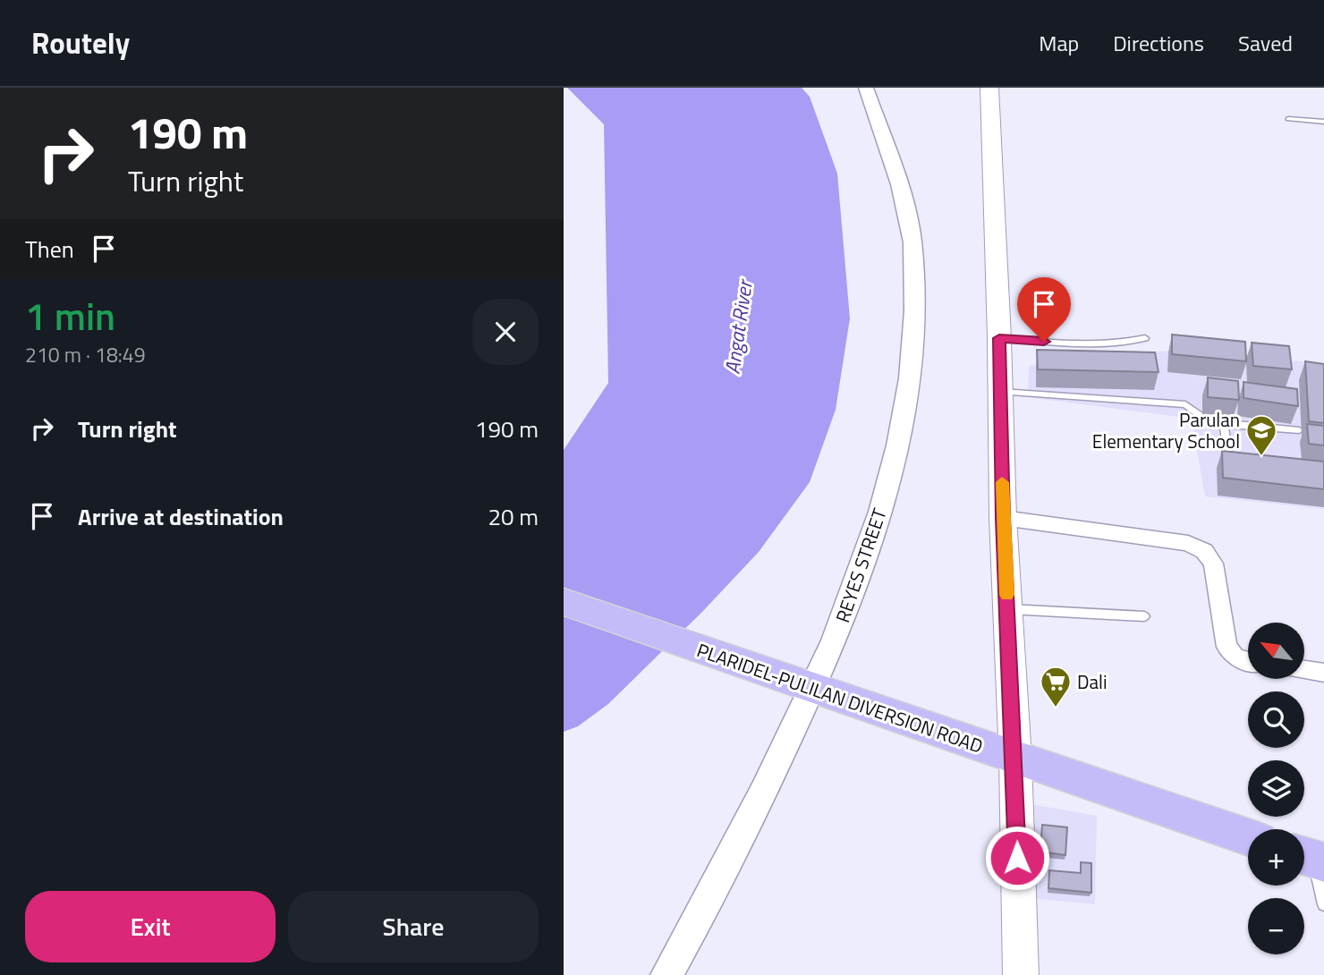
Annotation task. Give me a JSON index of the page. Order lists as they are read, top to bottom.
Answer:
{
  "streets": {
    "highway": ["PLARIDEL-PULILAN DIVERSION ROAD"],
    "street": ["REYES STREET"]
  },
  "crossings": [
    ["REYES STREET", "PLARIDEL-PULILAN DIVERSION ROAD"]
  ],
  "water": ["Angat River"],
  "places": {
    "school or university": ["Parulan Elementary School"],
    "supermarket": ["Dali"]
  },
  "north": "top left",
  "page": {
    "header": "Routely",
    "nav": ["Map", "Directions", "Saved"],
    "turn": ["190 m", "Turn right"],
    "then": "Then",
    "heading": ["1 min", "210 m · 18:49"],
    "list": [
      {
        "name": "Turn right",
        "value": "190 m"
      },
      {
        "name": "Arrive at destination",
        "value": "20 m"
      }
    ],
    "map_buttons": ["+", "−"],
    "buttons": ["Exit", "Share"]
  }
}
